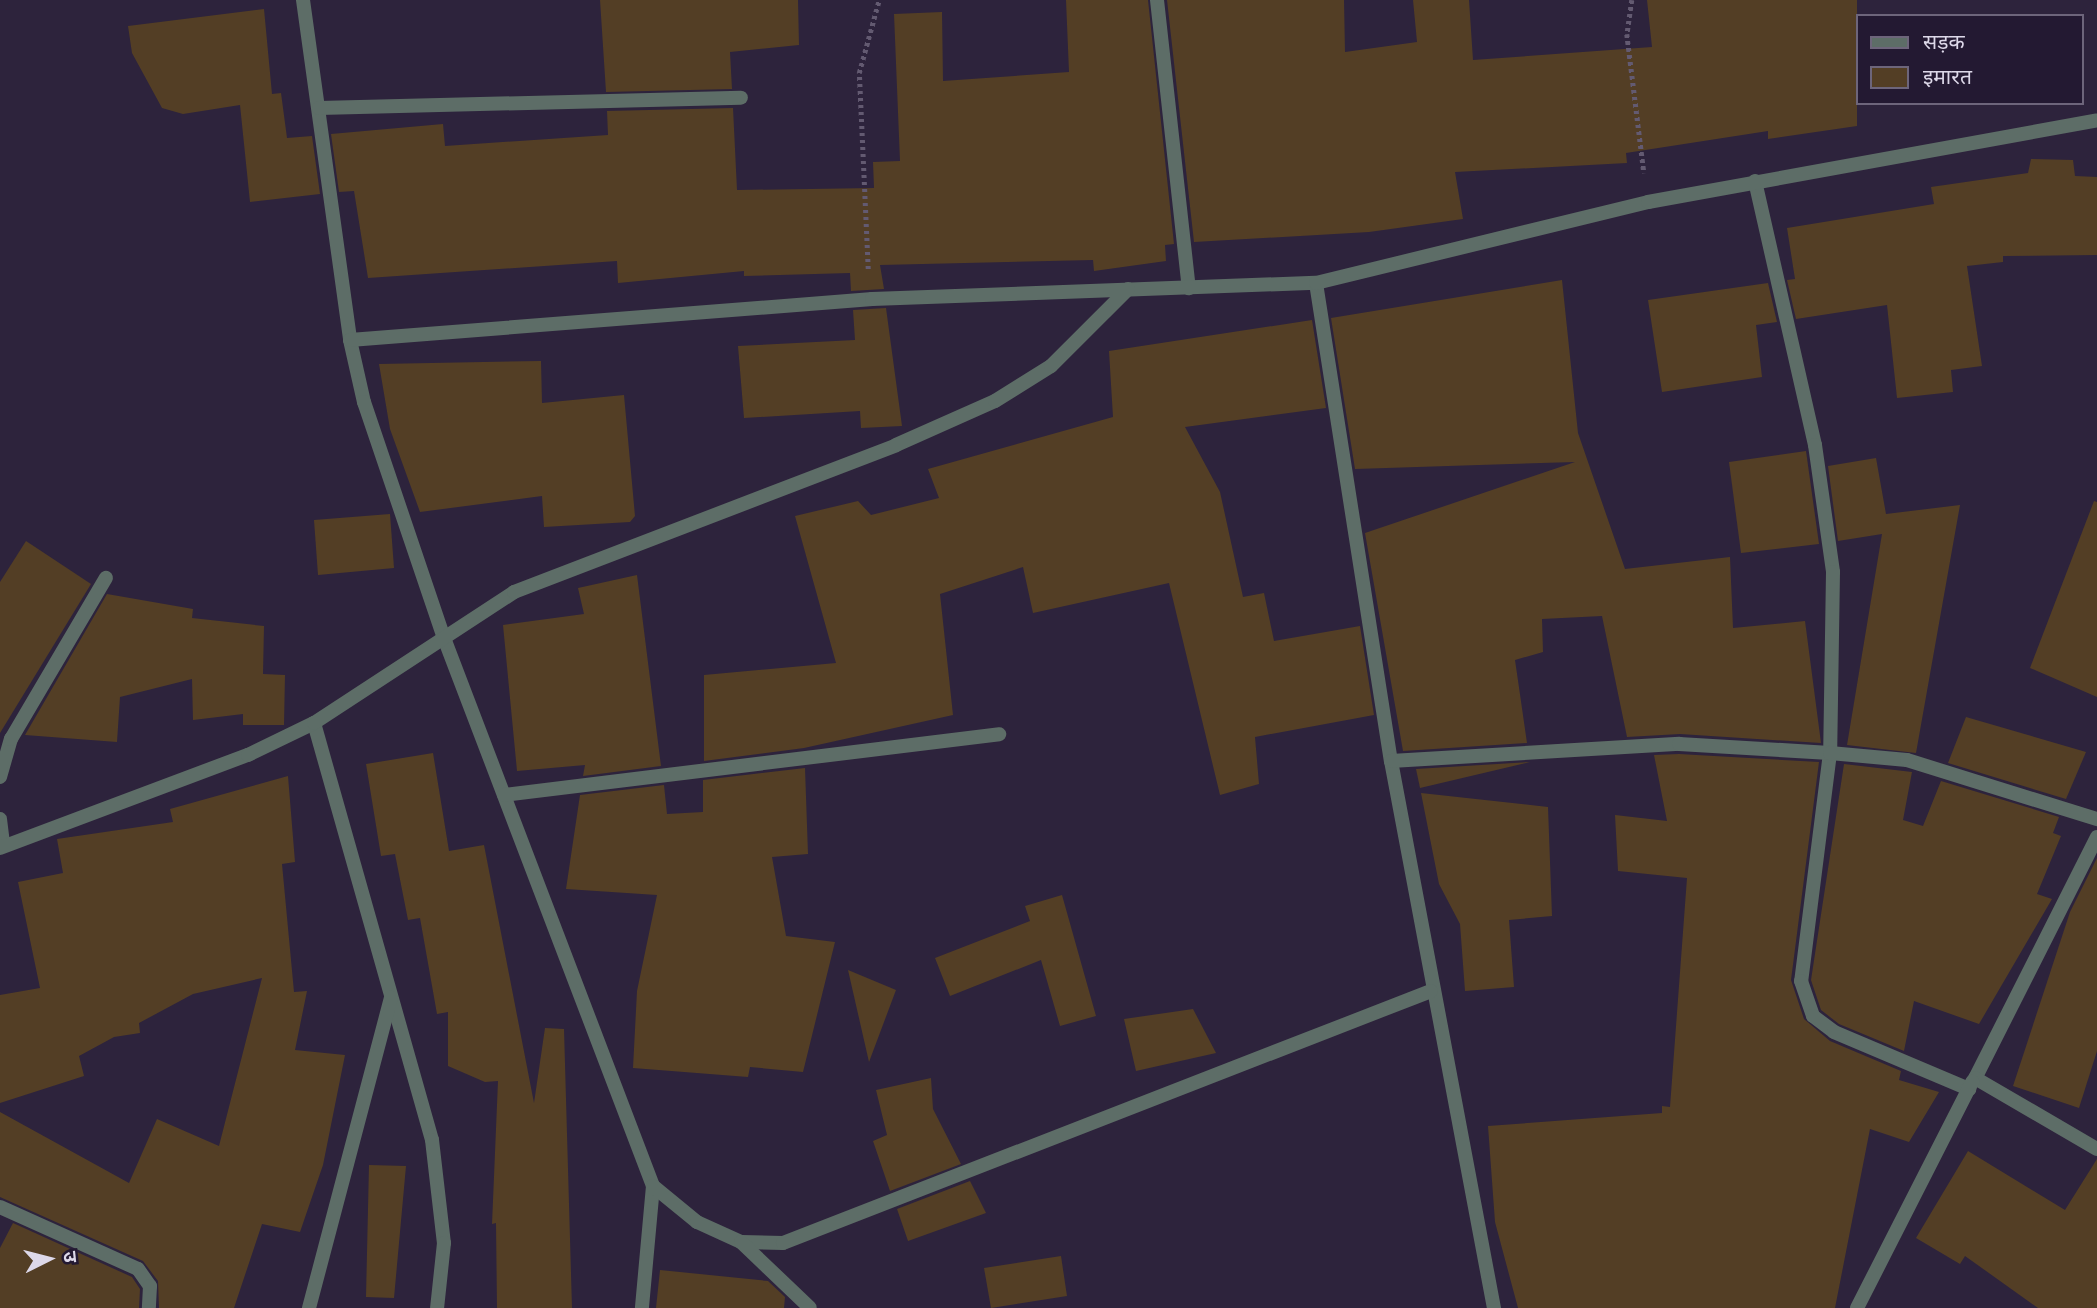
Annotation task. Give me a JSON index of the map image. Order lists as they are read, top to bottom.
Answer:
{
  "legend": ["सड़क", "इमारत"],
  "north": "right"
}
